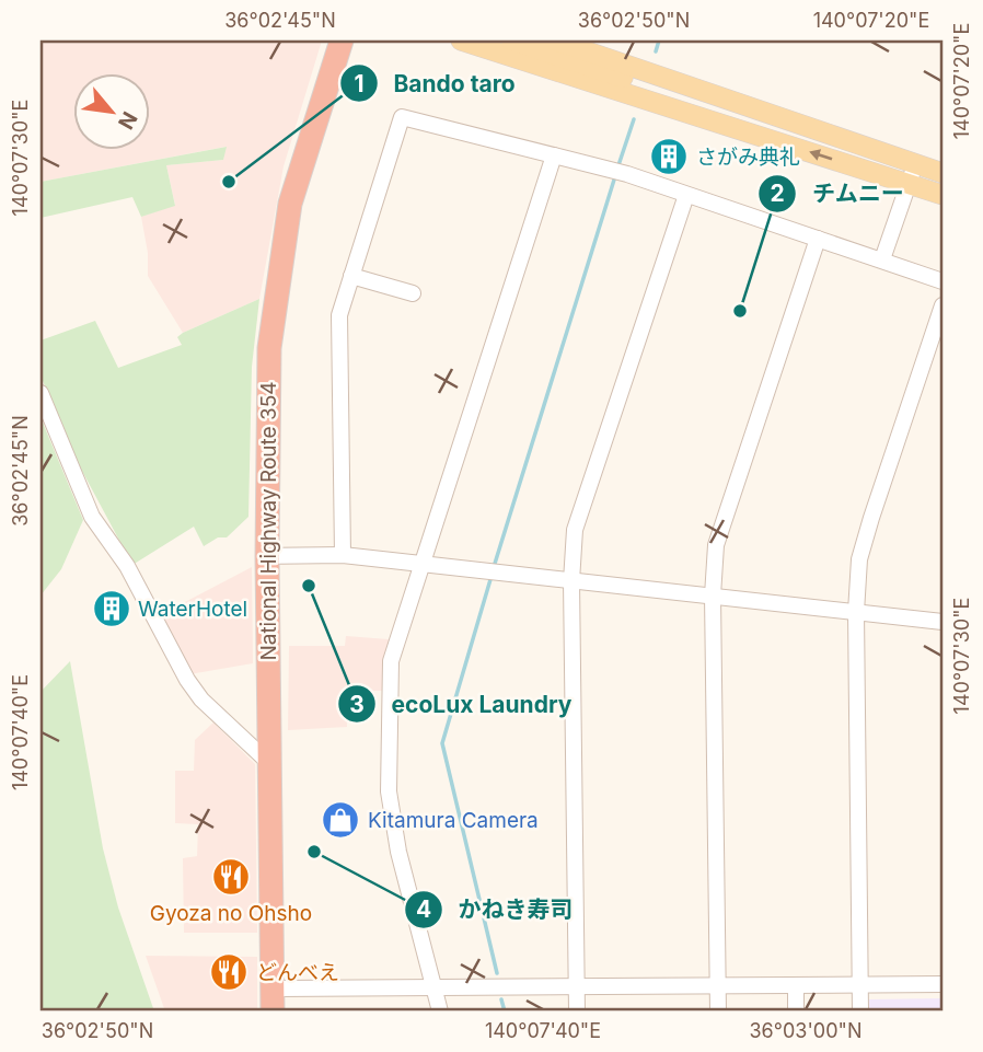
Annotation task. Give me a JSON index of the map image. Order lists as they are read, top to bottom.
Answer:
{
  "streets": {
    "highway": ["National Highway Route 354"]
  },
  "places": {
    "building": ["さがみ典礼", "WaterHotel"],
    "other": [
      "Bando taro",
      "チムニー",
      "ecoLux Laundry",
      "かねき寿司"
    ],
    "shop": ["Kitamura Camera"],
    "restaurant": ["Gyoza no Ohsho", "どんべえ"]
  },
  "north": "bottom right",
  "coordinates": [
    "36°02'45\"N",
    "36°02'50\"N",
    "140°07'20\"E",
    "140°07'30\"E",
    "140°07'40\"E",
    "36°03'00\"N"
  ]
}
